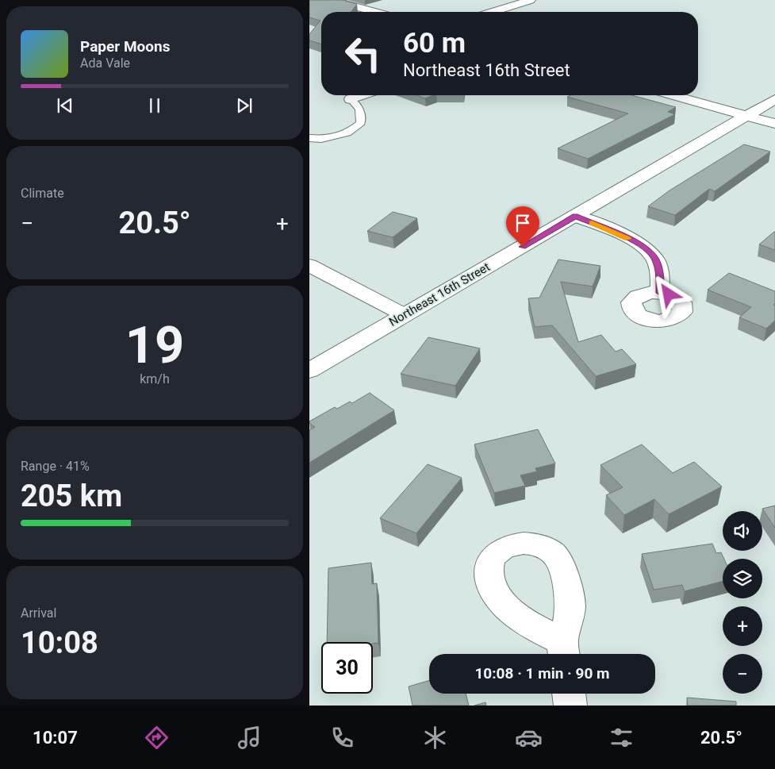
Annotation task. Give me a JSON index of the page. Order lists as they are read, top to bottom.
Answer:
{
  "streets": {
    "street": ["Northeast 16th Street"]
  },
  "page": {
    "turn": ["60 m", "Northeast 16th Street"],
    "song": ["Paper Moons", "Ada Vale"],
    "tile": [
      "Climate",
      ["19", "km/h"],
      ["Range · 41%", "205 km"],
      ["Arrival", "10:08"]
    ],
    "heat": ["−", "20.5°", "+"],
    "map_buttons": ["+", "−"],
    "limit": "30",
    "trip": "10:08 · 1 min · 90 m",
    "tabs": ["10:07", "20.5°"]
  }
}
